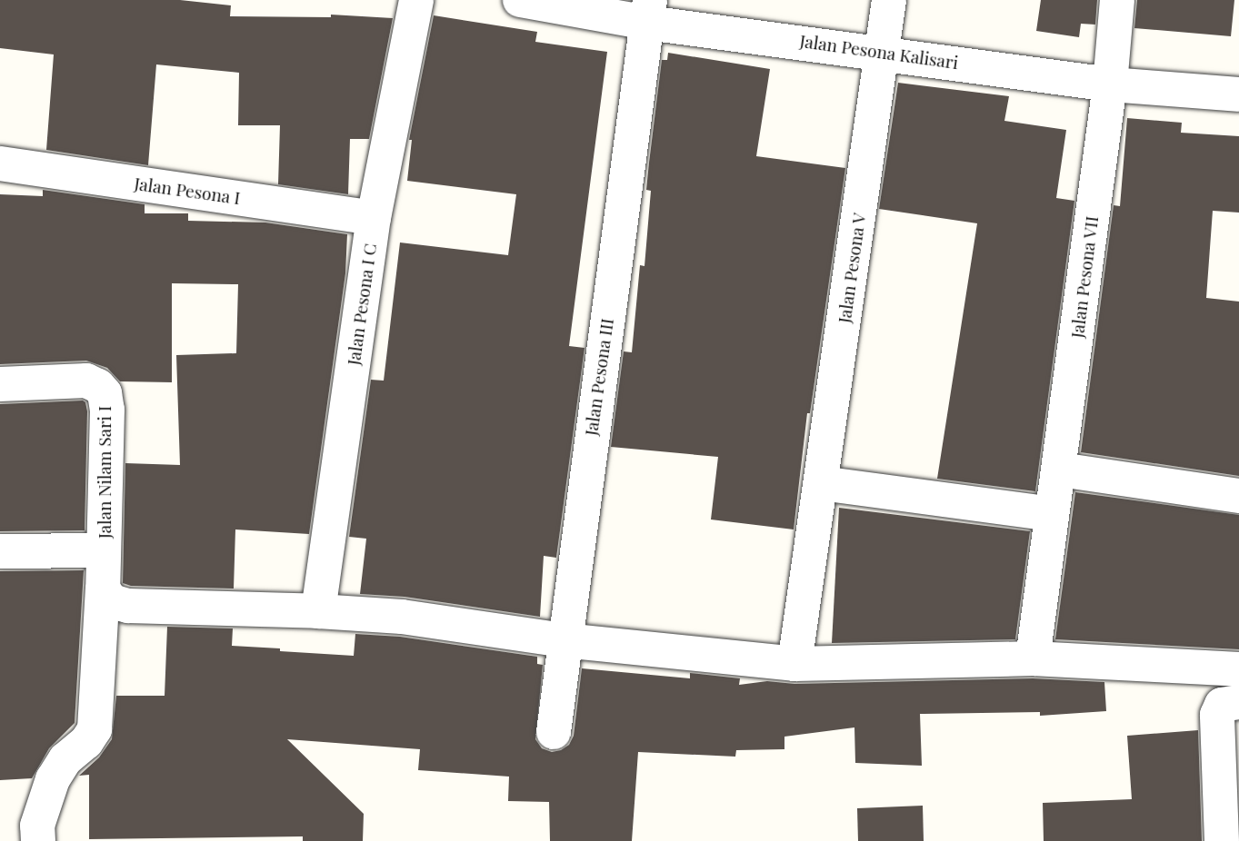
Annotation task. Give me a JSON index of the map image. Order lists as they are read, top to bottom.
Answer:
{
  "streets": {
    "street": [
      "Jalan Pesona Kalisari",
      "Jalan Pesona I",
      "Jalan Pesona V",
      "Jalan Pesona VII",
      "Jalan Pesona I C",
      "Jalan Pesona III",
      "Jalan Nilam Sari I"
    ]
  },
  "crossings": [
    ["Jalan Pesona Kalisari", "Jalan Pesona V"],
    ["Jalan Pesona Kalisari", "Jalan Pesona VII"],
    ["Jalan Pesona Kalisari", "Jalan Pesona III"],
    ["Jalan Pesona I", "Jalan Pesona I C"]
  ]
}
